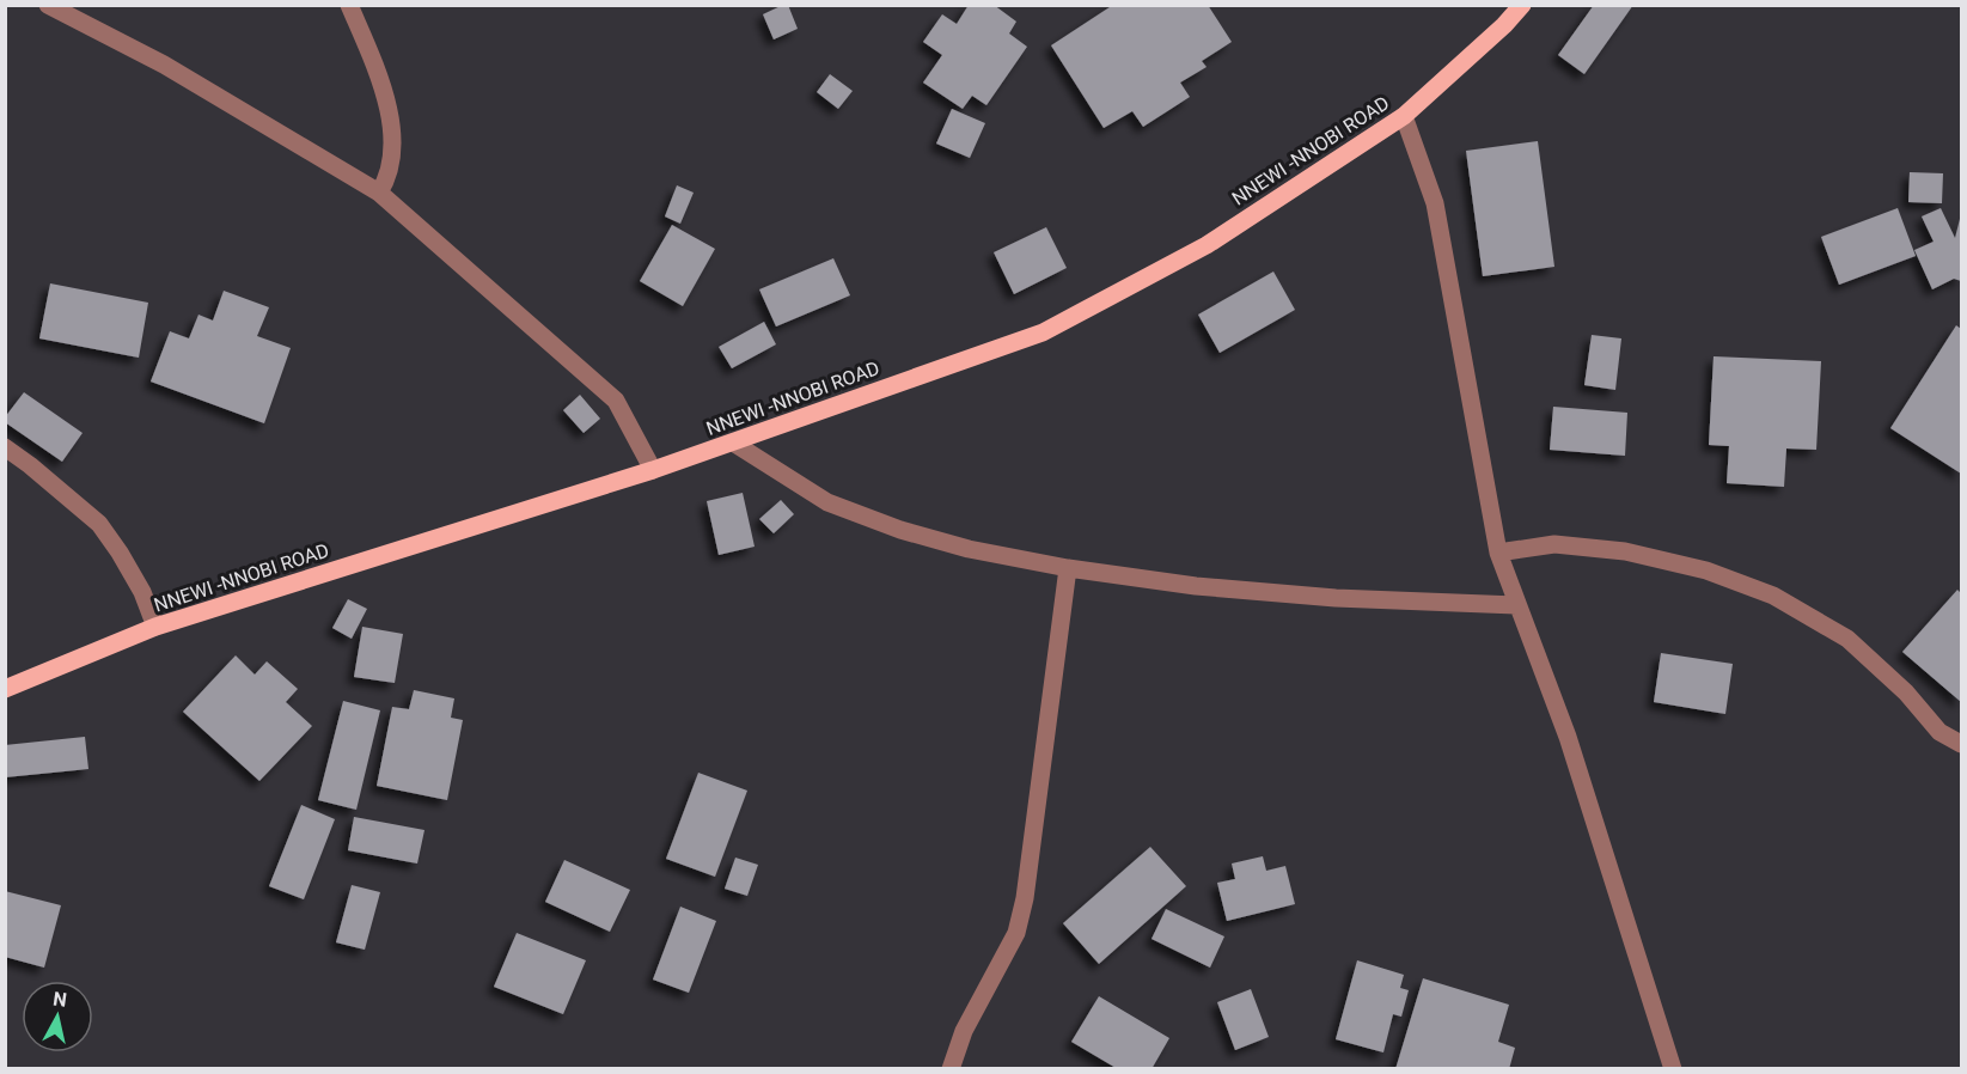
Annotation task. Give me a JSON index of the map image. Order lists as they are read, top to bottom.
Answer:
{
  "streets": {
    "main road": ["NNEWI -NNOBI ROAD"]
  },
  "north": "top"
}
